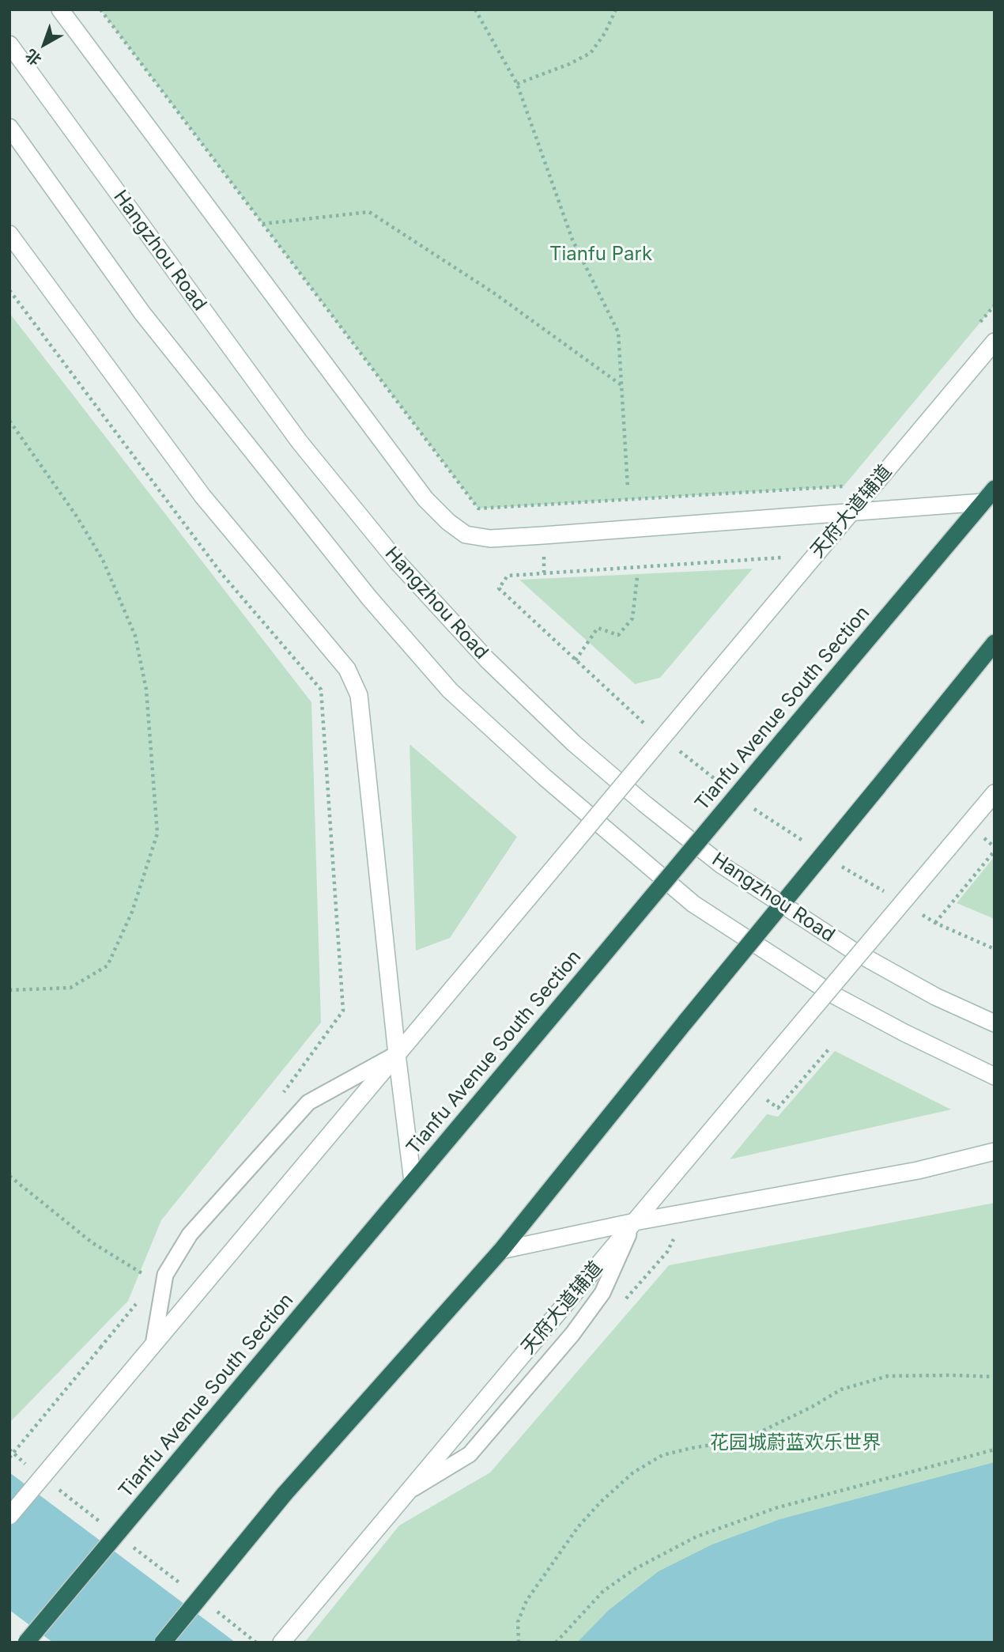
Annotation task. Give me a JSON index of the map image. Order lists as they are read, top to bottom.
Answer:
{
  "streets": {
    "highway": ["Tianfu Avenue South Section"],
    "main road": ["Hangzhou Road", "天府大道辅道"]
  },
  "parks": ["Tianfu Park", "花园城蔚蓝欢乐世界"],
  "north": "bottom left"
}
